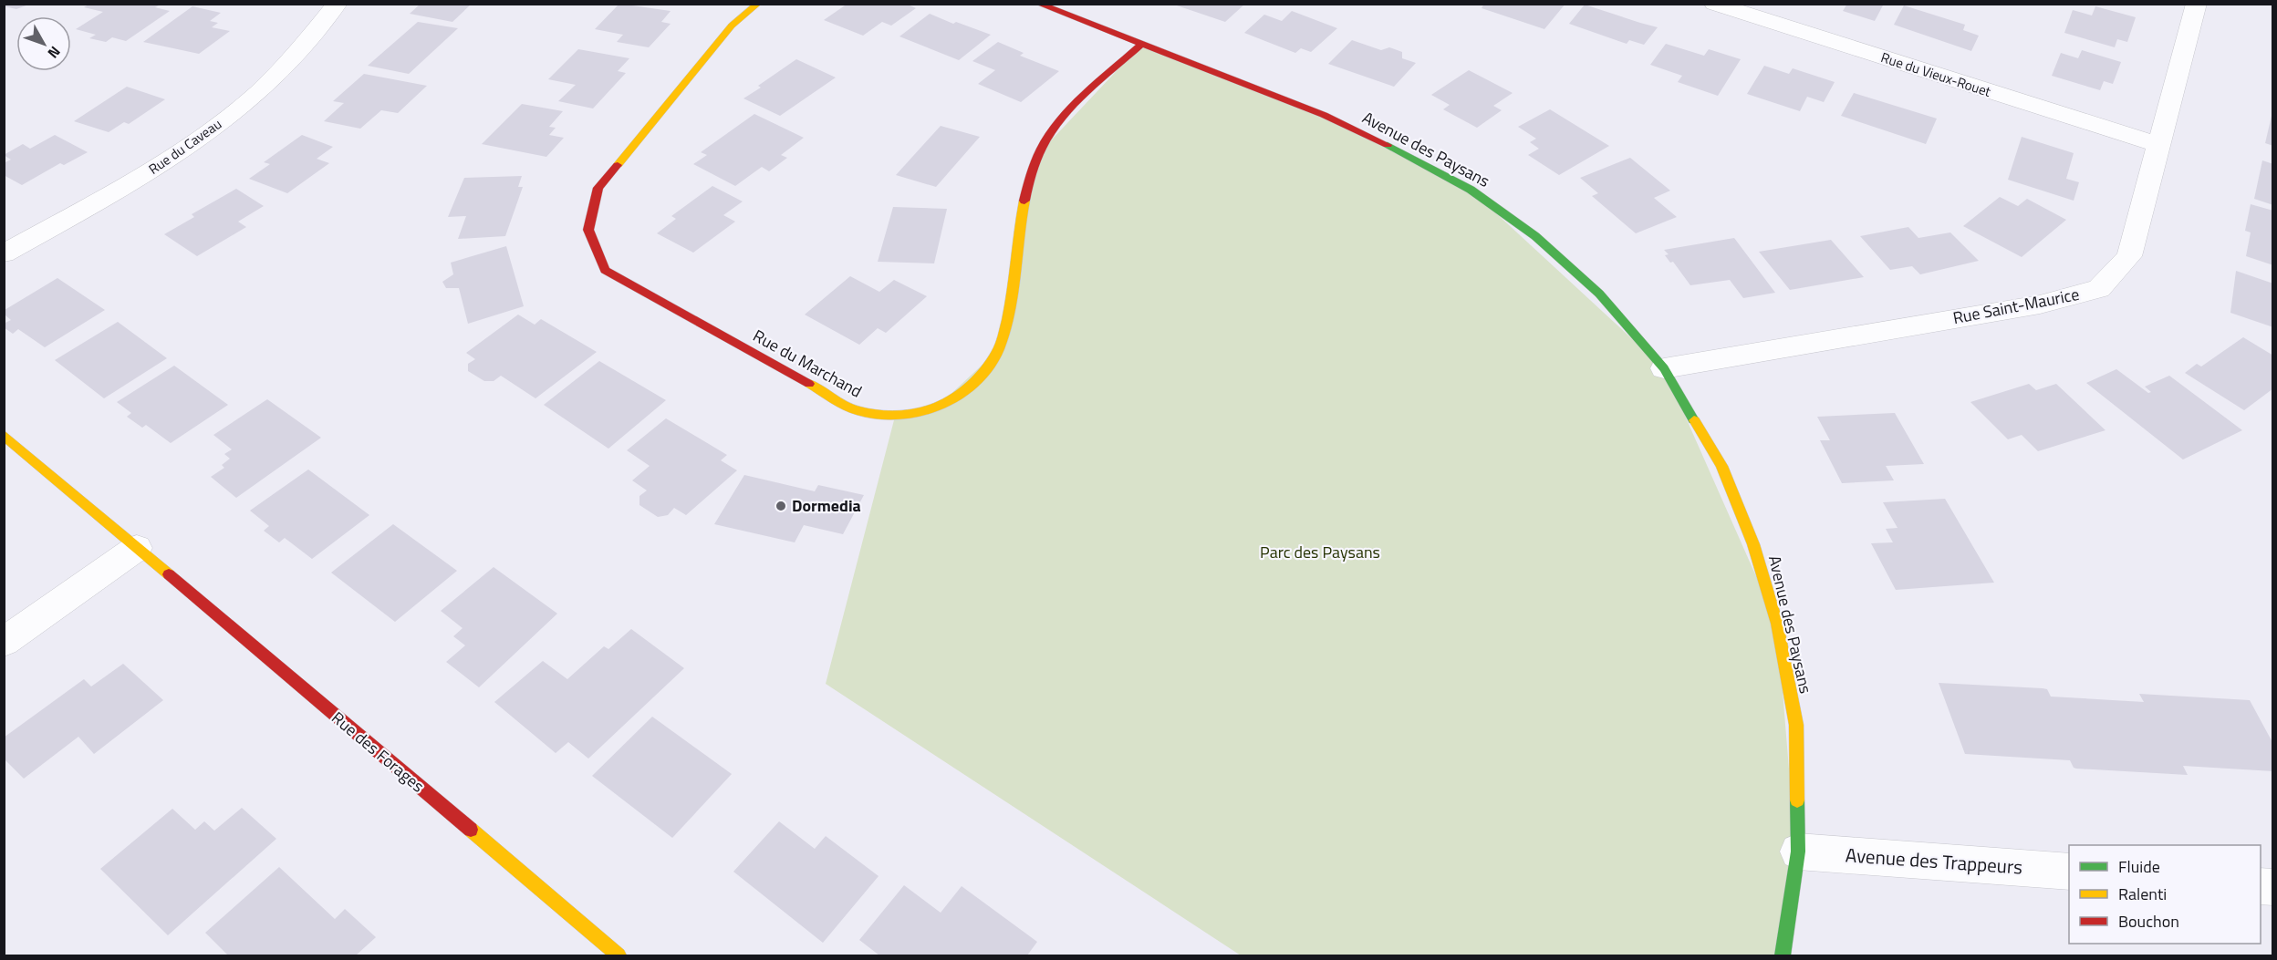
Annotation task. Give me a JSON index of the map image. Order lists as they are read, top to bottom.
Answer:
{
  "streets": {
    "street": [
      "Rue du Vieux-Rouet",
      "Rue du Caveau",
      "Avenue des Paysans",
      "Rue Saint-Maurice",
      "Rue du Marchand",
      "Rue des Forages",
      "Avenue des Trappeurs"
    ]
  },
  "crossings": [
    ["Rue du Vieux-Rouet", "Rue Saint-Maurice"],
    ["Avenue des Paysans", "Rue Saint-Maurice"],
    ["Avenue des Paysans", "Rue du Marchand"],
    ["Avenue des Paysans", "Avenue des Trappeurs"]
  ],
  "parks": ["Parc des Paysans"],
  "places": ["Dormedia"],
  "legend": ["Fluide", "Ralenti", "Bouchon"],
  "north": "bottom right"
}
